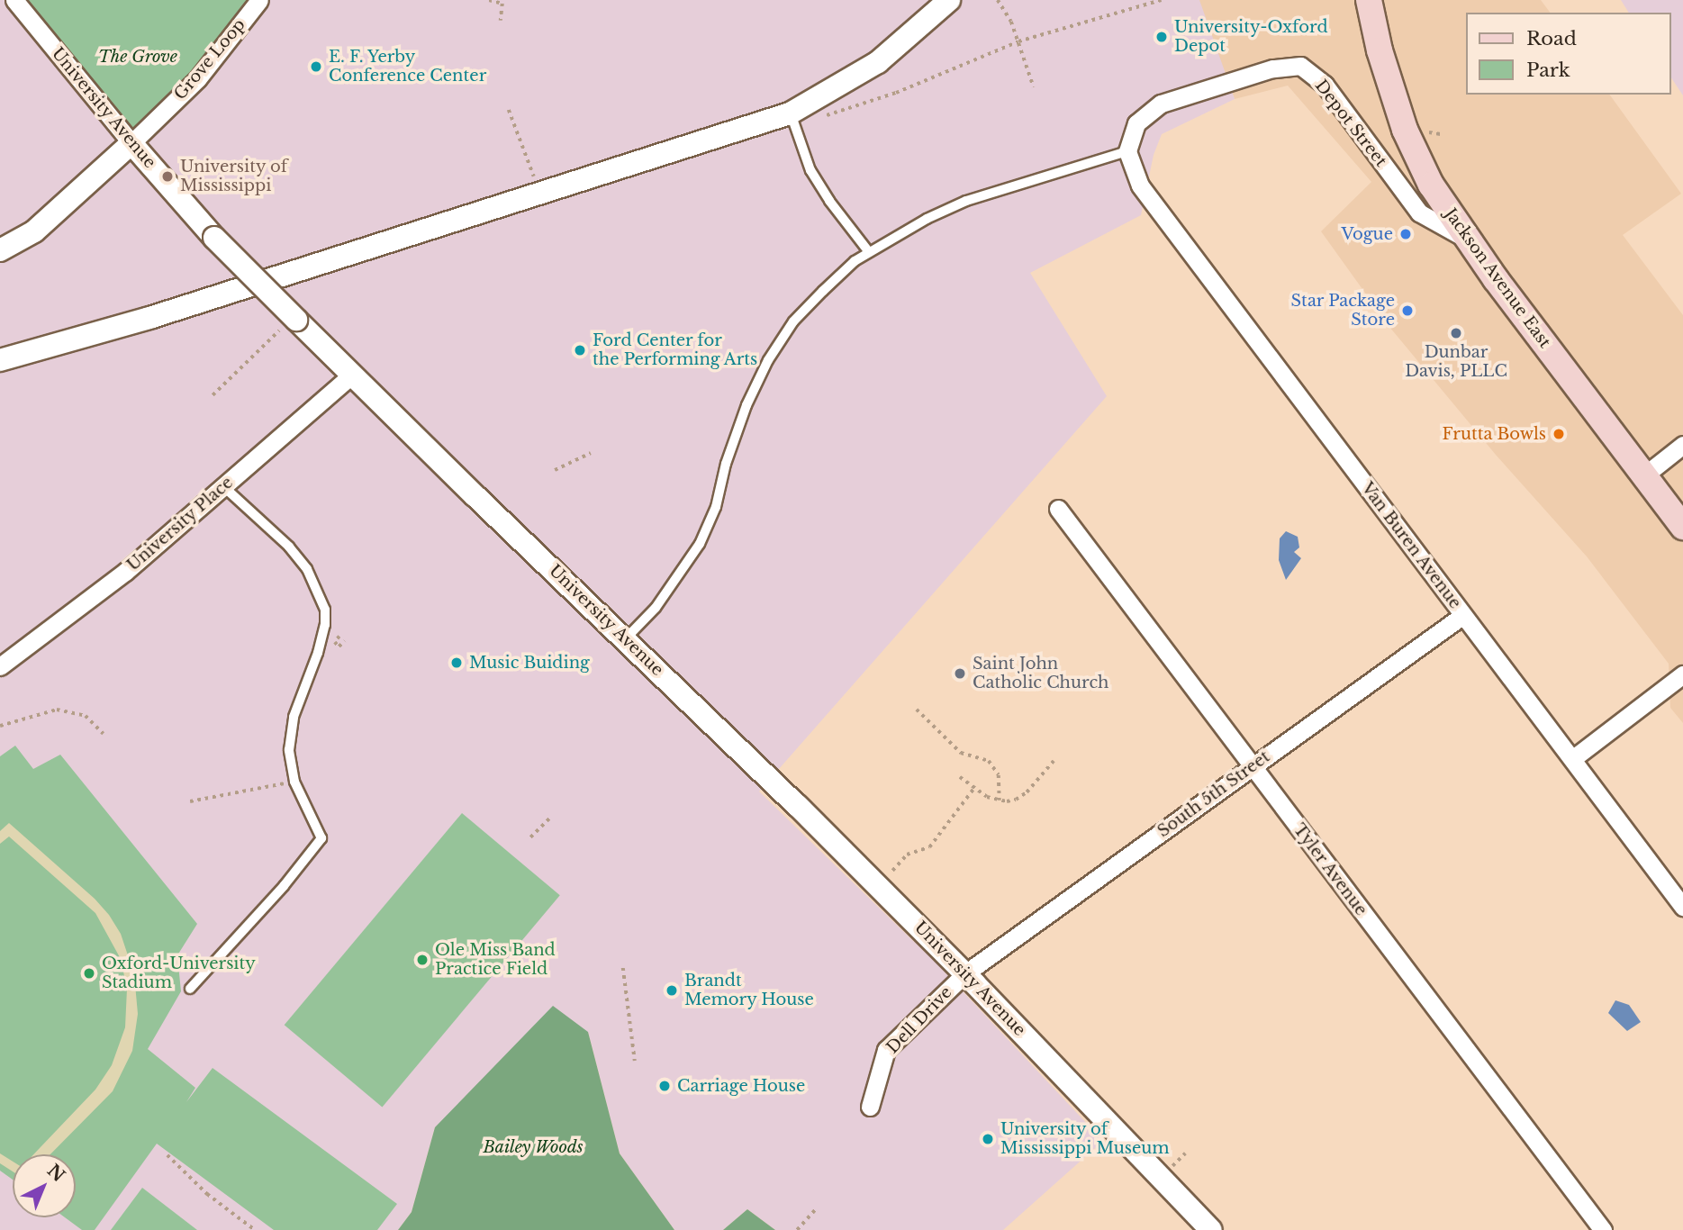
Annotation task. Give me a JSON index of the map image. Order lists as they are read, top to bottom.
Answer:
{
  "streets": {
    "main road": ["Jackson Avenue East"],
    "street": [
      "Grove Loop",
      "University Avenue",
      "Depot Street",
      "University Place",
      "Van Buren Avenue",
      "South 5th Street",
      "Tyler Avenue",
      "Dell Drive"
    ]
  },
  "crossings": [
    ["Grove Loop", "University Avenue"],
    ["University Avenue", "University Place"],
    ["University Avenue", "South 5th Street"],
    ["University Avenue", "Dell Drive"],
    ["Depot Street", "Jackson Avenue East"],
    ["Depot Street", "Van Buren Avenue"],
    ["Van Buren Avenue", "South 5th Street"],
    ["South 5th Street", "Tyler Avenue"],
    ["South 5th Street", "Dell Drive"]
  ],
  "parks": ["The Grove", "Bailey Woods"],
  "places": [
    "University-Oxford Depot",
    "E. F. Yerby Conference Center",
    "University of Mississippi",
    "Vogue",
    "Star Package Store",
    "Dunbar Davis, PLLC",
    "Ford Center for the Performing Arts",
    "Frutta Bowls",
    "Music Buiding",
    "Saint John Catholic Church",
    "Ole Miss Band Practice Field",
    "Oxford-University Stadium",
    "Brandt Memory House",
    "Carriage House",
    "University of Mississippi Museum"
  ],
  "legend": ["Road", "Park"],
  "north": "top right"
}
